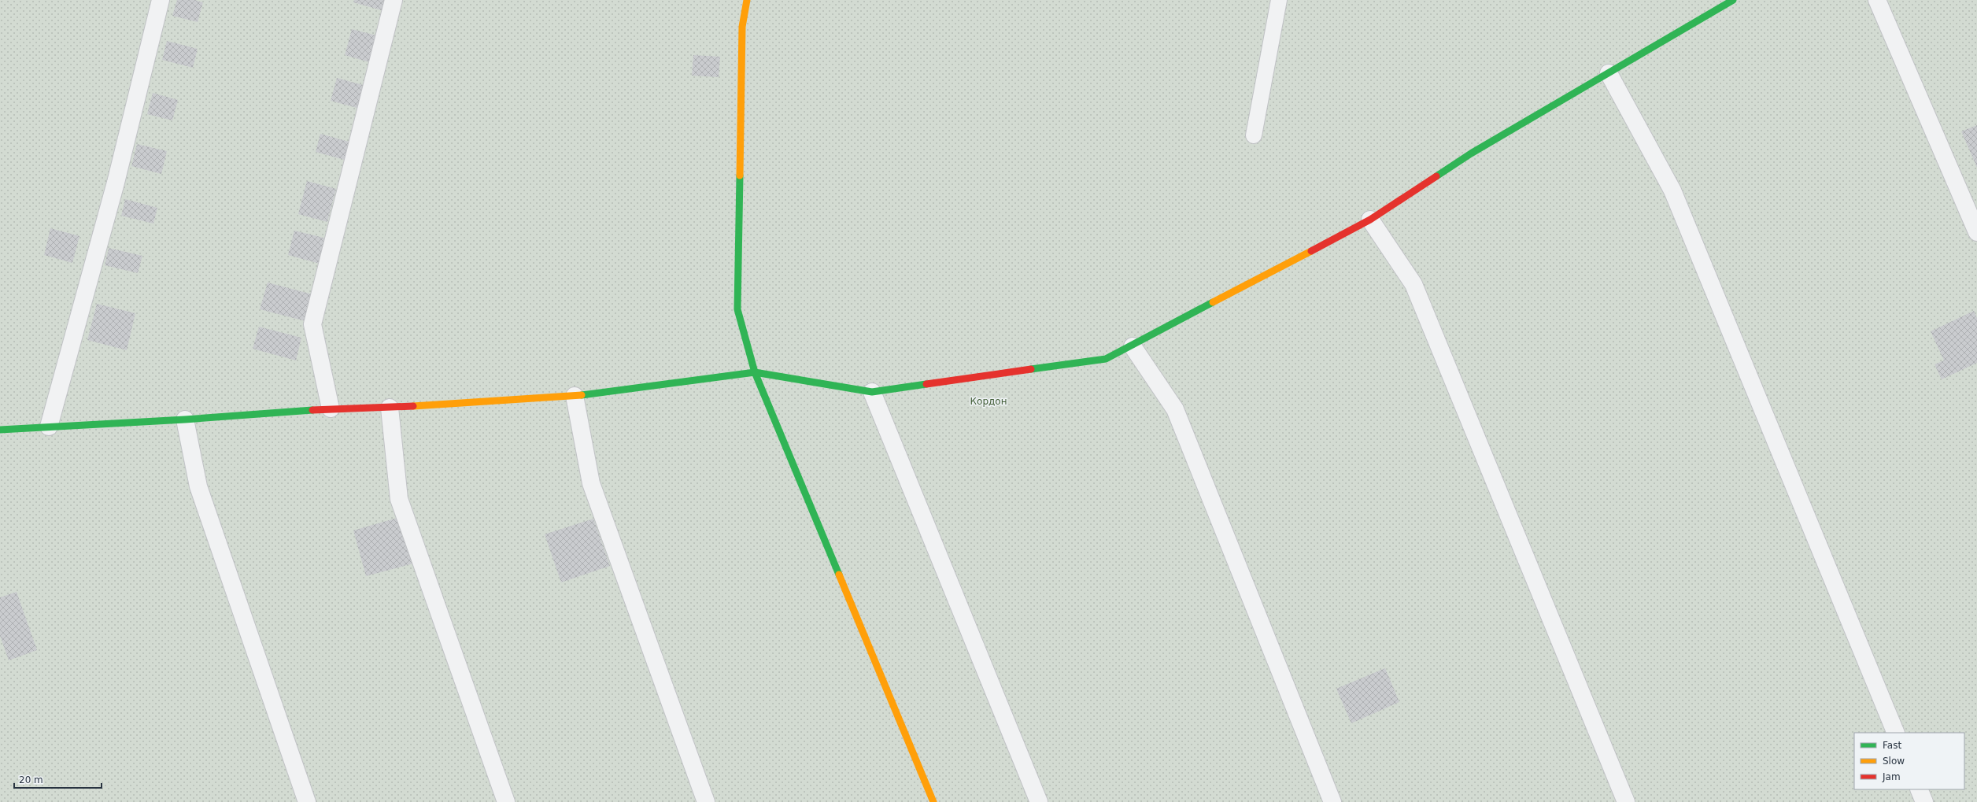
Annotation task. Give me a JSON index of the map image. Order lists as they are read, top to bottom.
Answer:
{
  "parks": ["Кордон"],
  "legend": ["Fast", "Slow", "Jam"],
  "scale_bar": "20 m"
}
